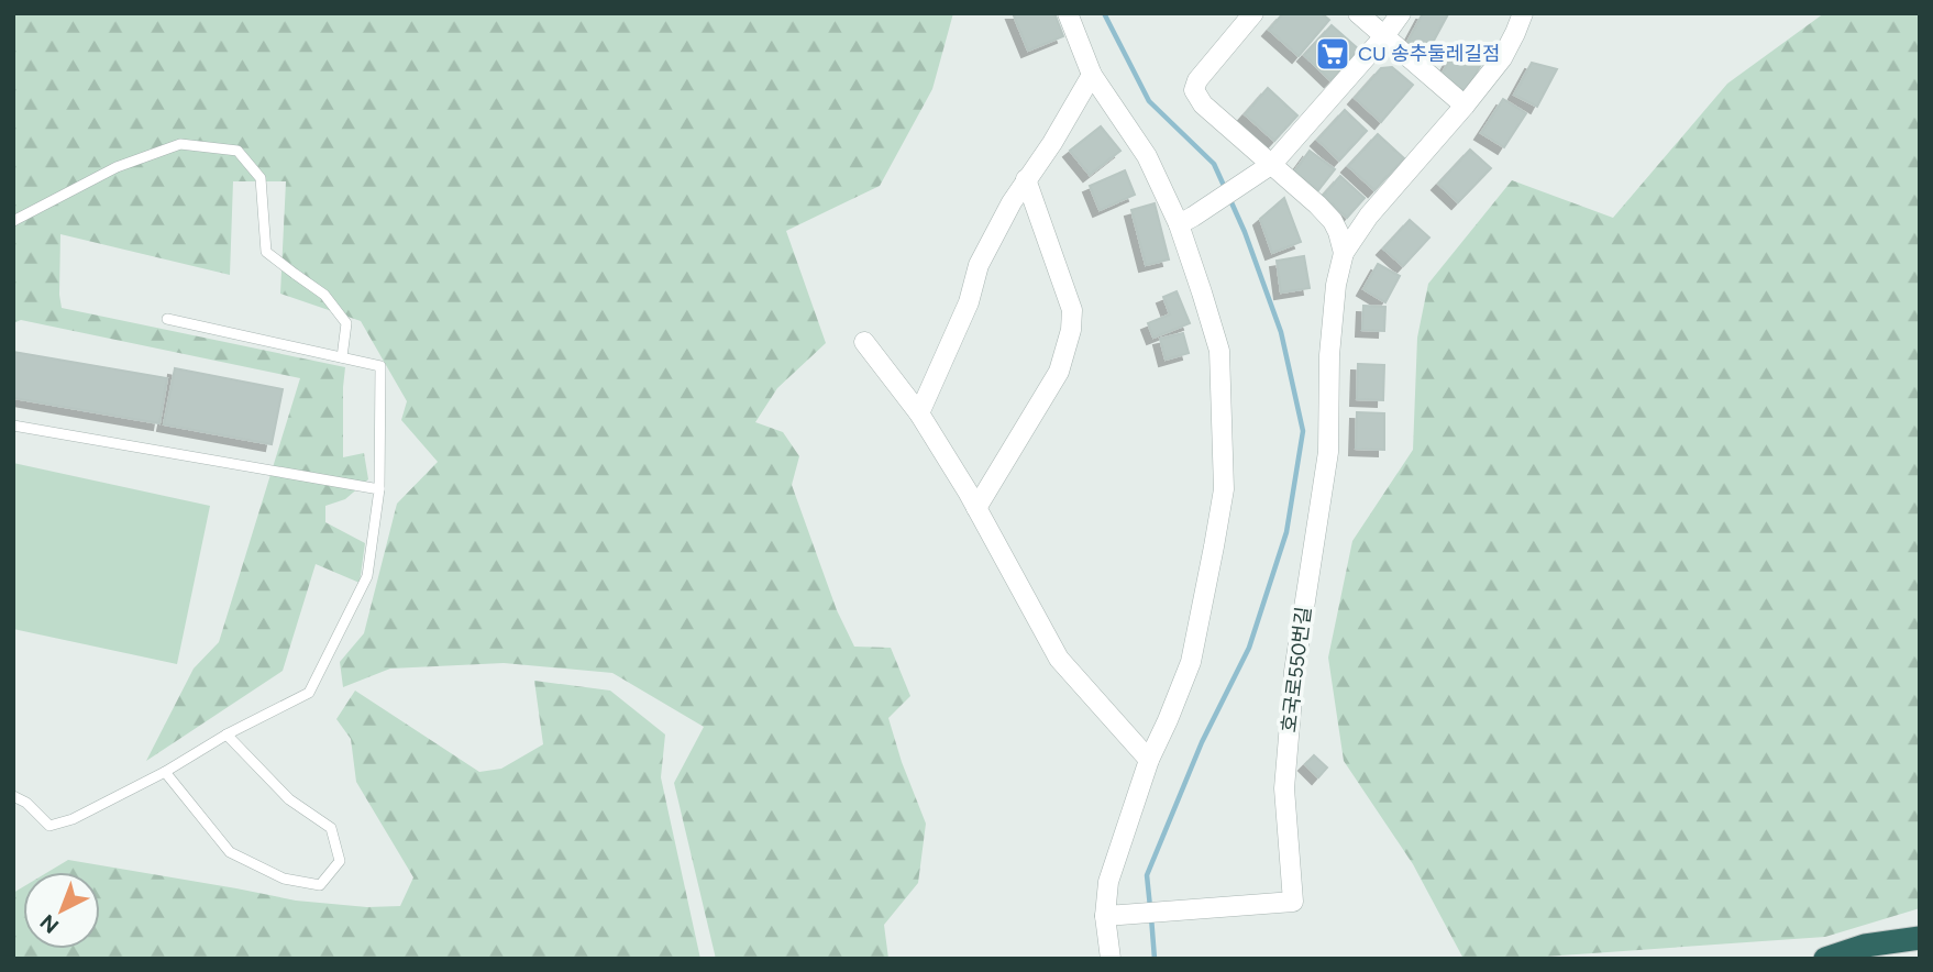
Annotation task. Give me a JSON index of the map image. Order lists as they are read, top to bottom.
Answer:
{
  "streets": {
    "street": ["호국로550번길"]
  },
  "places": {
    "supermarket": ["CU 송추둘레길점"]
  },
  "north": "bottom left"
}
